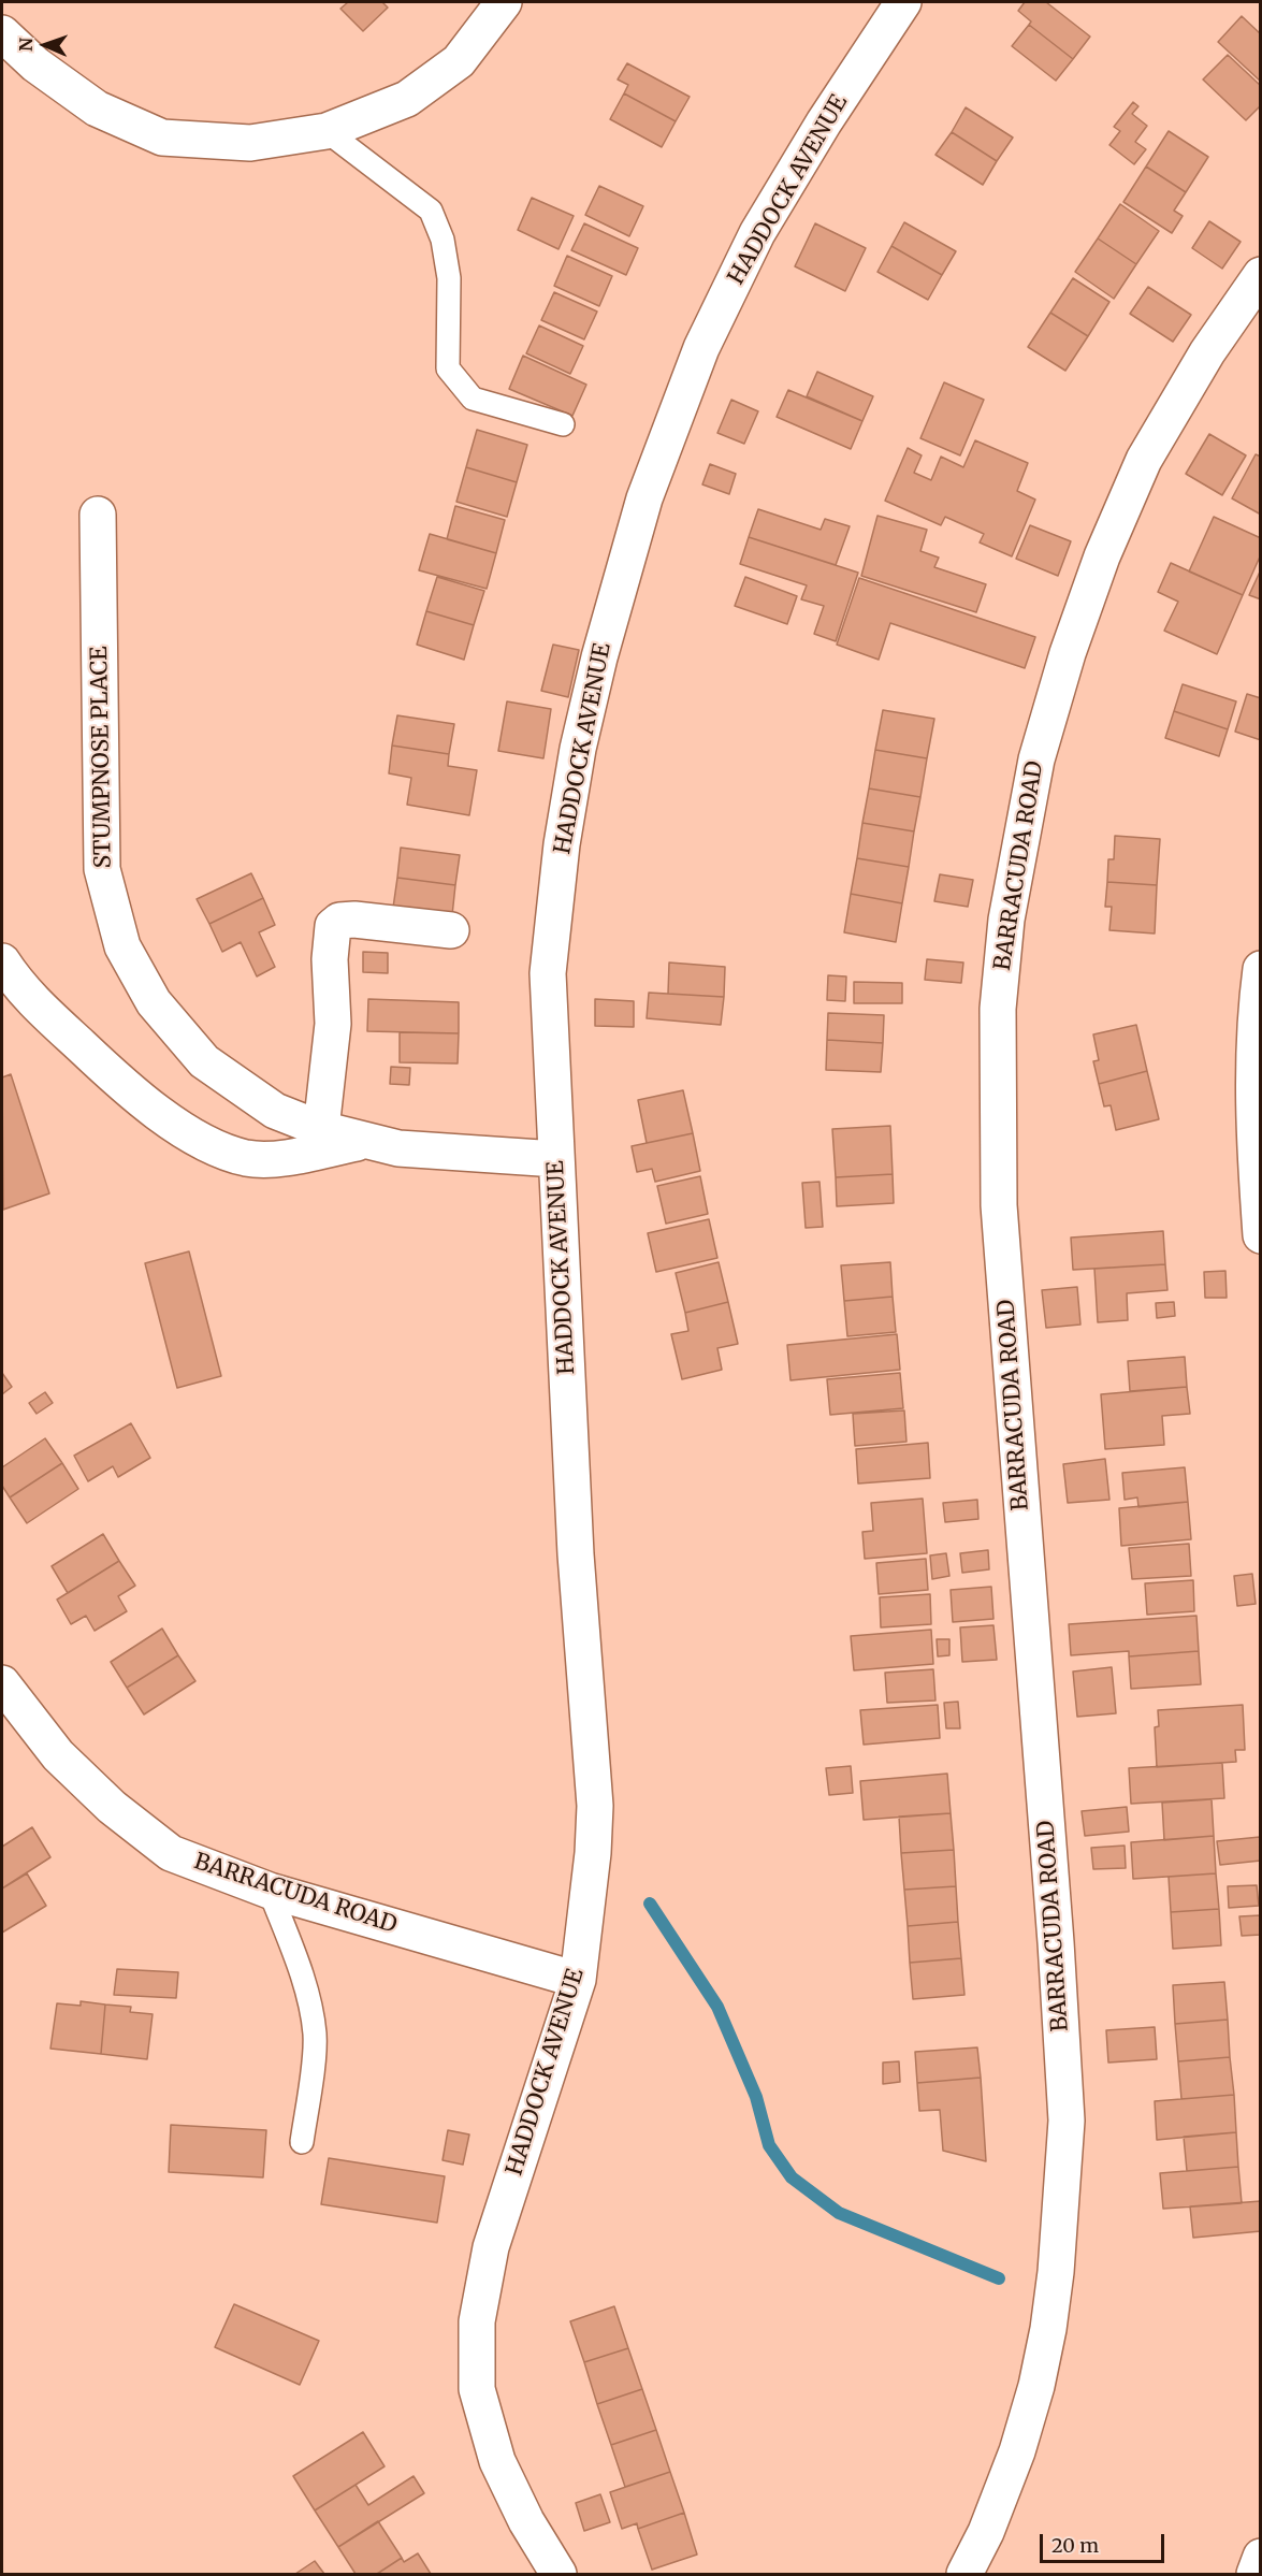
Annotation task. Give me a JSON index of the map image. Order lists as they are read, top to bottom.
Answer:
{
  "streets": {
    "street": ["HADDOCK AVENUE", "STUMPNOSE PLACE", "BARRACUDA ROAD"]
  },
  "crossings": [
    ["HADDOCK AVENUE", "STUMPNOSE PLACE"],
    ["HADDOCK AVENUE", "BARRACUDA ROAD"]
  ],
  "scale_bar": "20 m",
  "north": "left"
}
